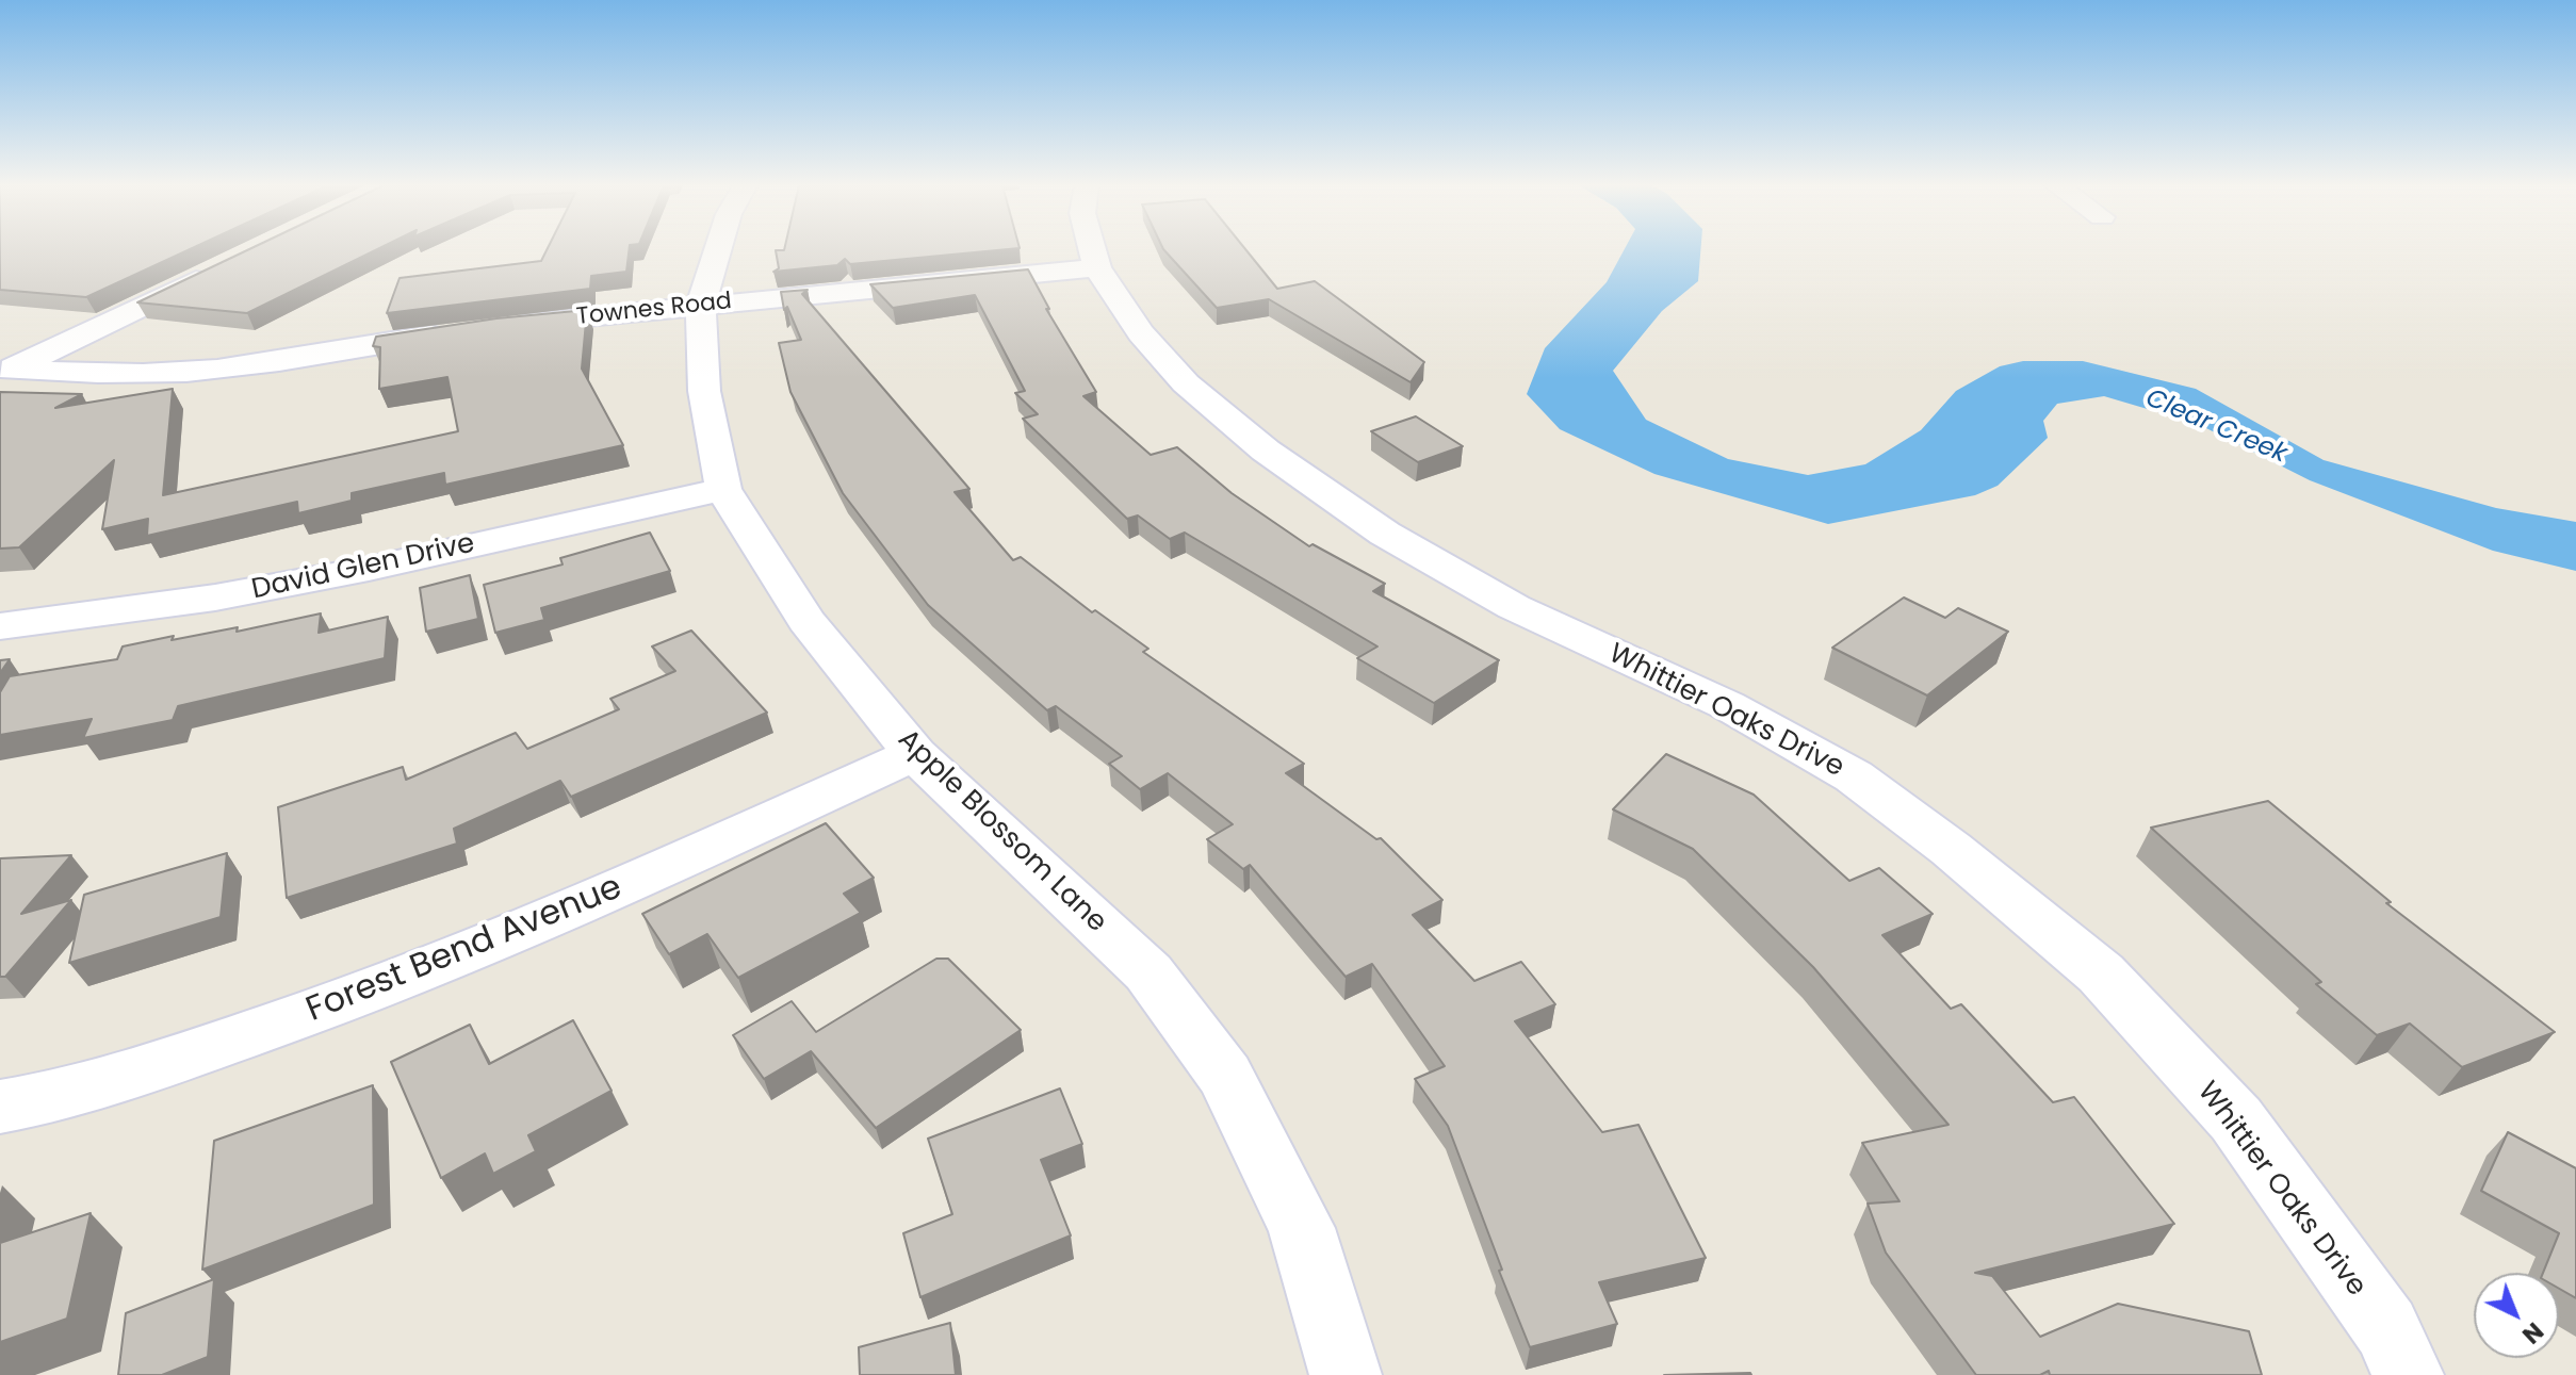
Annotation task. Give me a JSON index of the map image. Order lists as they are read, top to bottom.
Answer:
{
  "streets": {
    "street": [
      "Townes Road",
      "David Glen Drive",
      "Whittier Oaks Drive",
      "Apple Blossom Lane",
      "Forest Bend Avenue"
    ]
  },
  "crossings": [
    ["Townes Road", "Whittier Oaks Drive"],
    ["Townes Road", "Apple Blossom Lane"],
    ["David Glen Drive", "Apple Blossom Lane"],
    ["Apple Blossom Lane", "Forest Bend Avenue"]
  ],
  "water": ["Clear Creek"],
  "north": "bottom right"
}
